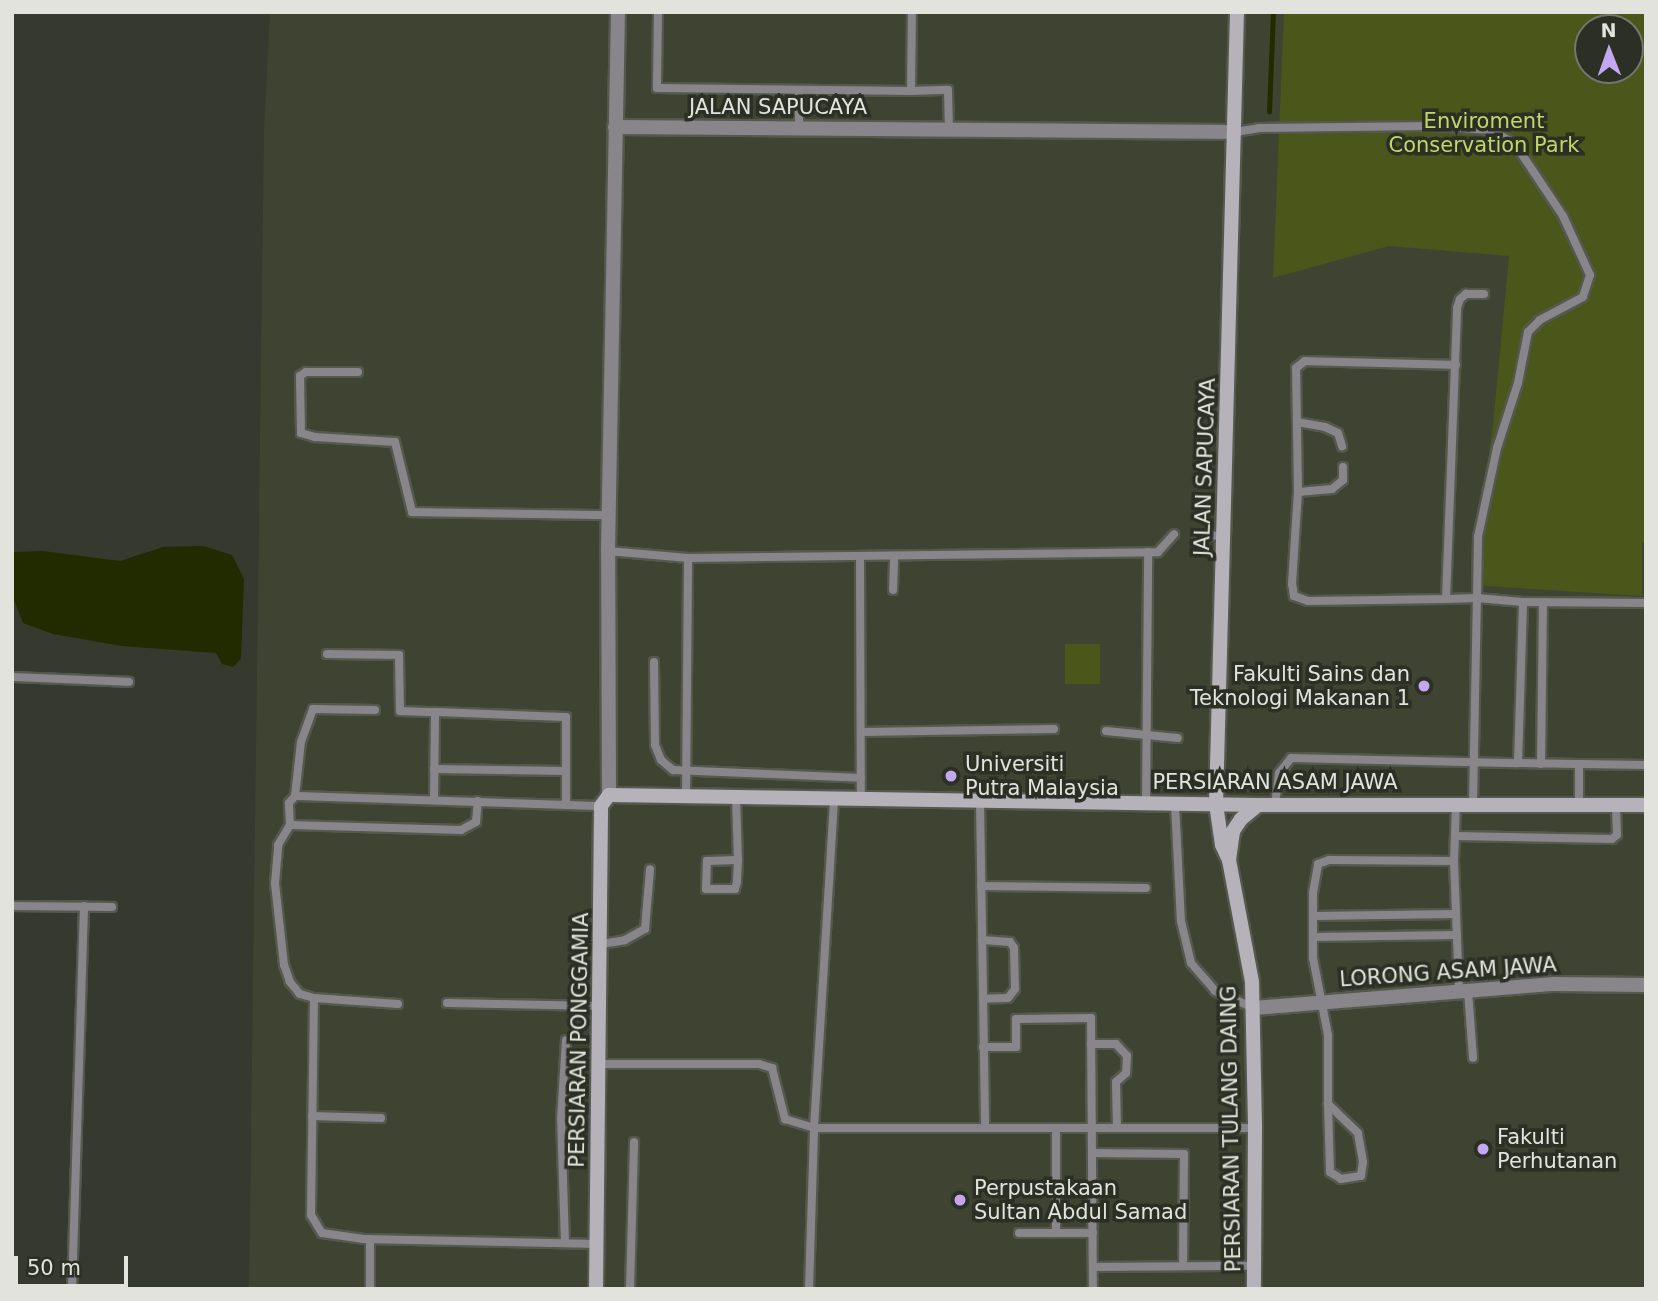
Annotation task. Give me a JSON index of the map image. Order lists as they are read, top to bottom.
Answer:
{
  "streets": {
    "street": [
      "JALAN SAPUCAYA",
      "PERSIARAN ASAM JAWA",
      "LORONG ASAM JAWA",
      "PERSIARAN PONGGAMIA",
      "PERSIARAN TULANG DAING"
    ]
  },
  "crossings": [
    ["JALAN SAPUCAYA", "PERSIARAN ASAM JAWA"],
    ["JALAN SAPUCAYA", "PERSIARAN TULANG DAING"],
    ["PERSIARAN ASAM JAWA", "PERSIARAN PONGGAMIA"],
    ["PERSIARAN ASAM JAWA", "PERSIARAN TULANG DAING"],
    ["LORONG ASAM JAWA", "PERSIARAN TULANG DAING"]
  ],
  "parks": ["Enviroment Conservation Park"],
  "places": [
    "Fakulti Sains dan Teknologi Makanan 1",
    "Universiti Putra Malaysia",
    "Fakulti Perhutanan",
    "Perpustakaan Sultan Abdul Samad"
  ],
  "scale_bar": "50 m",
  "north": "top"
}
